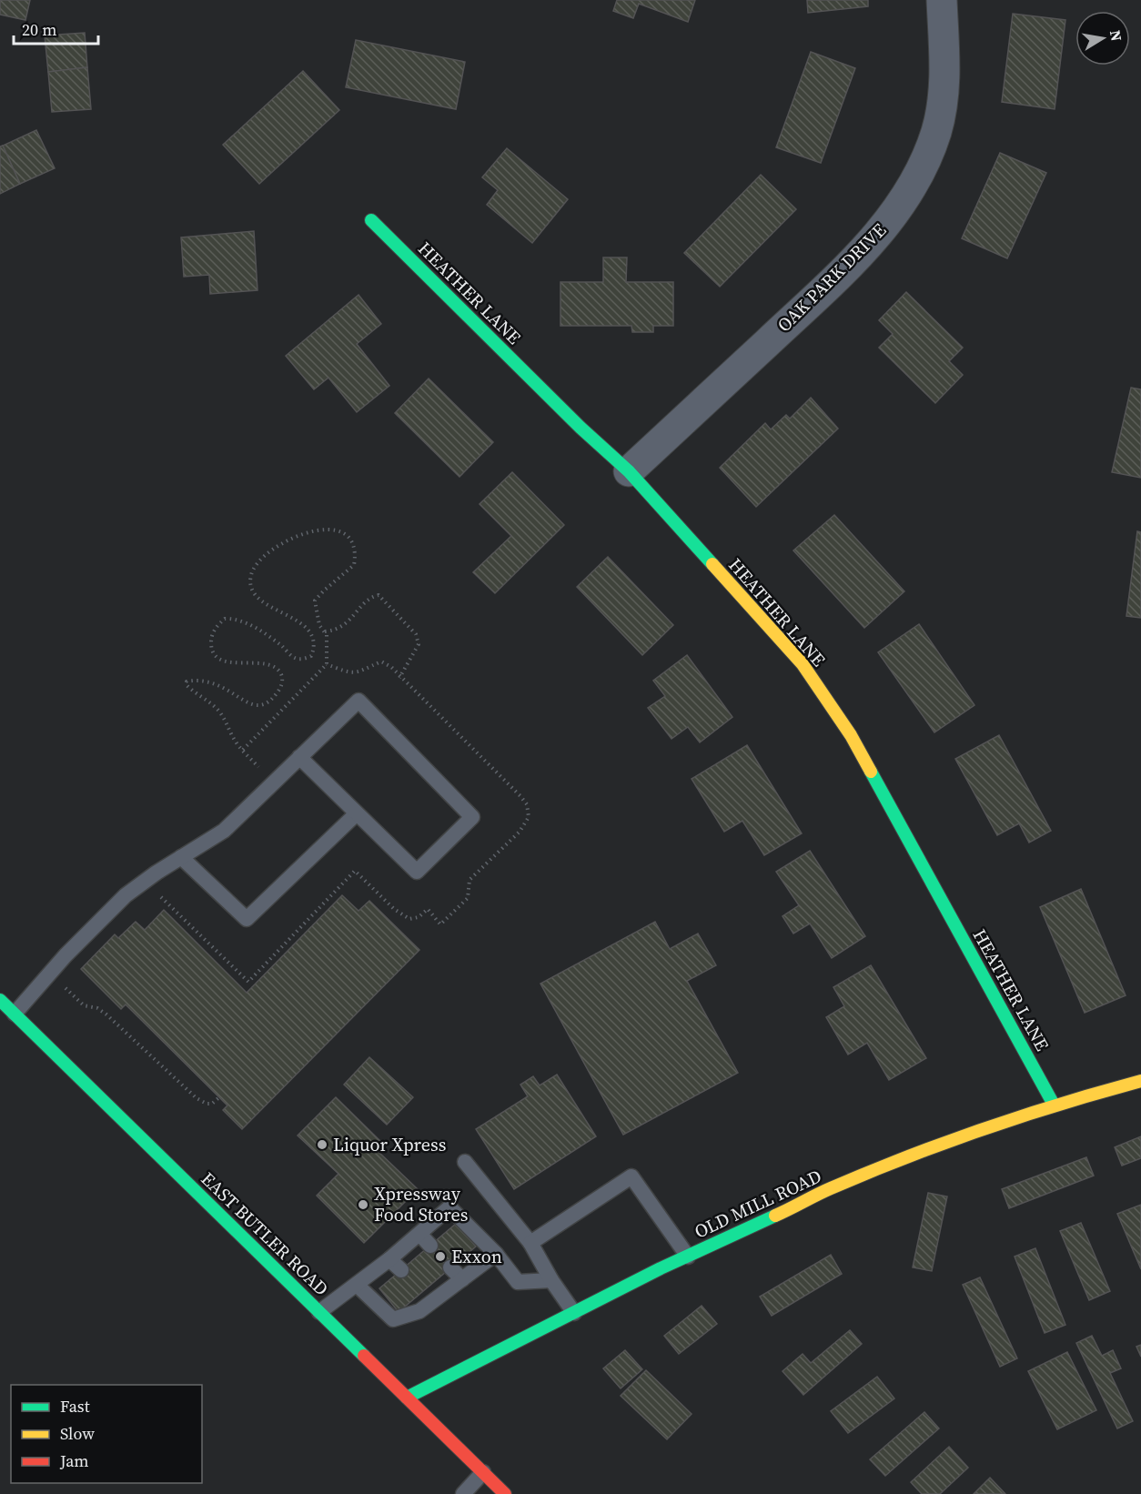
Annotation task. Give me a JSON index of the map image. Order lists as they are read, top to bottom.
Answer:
{
  "streets": {
    "street": [
      "OAK PARK DRIVE",
      "HEATHER LANE",
      "OLD MILL ROAD",
      "EAST BUTLER ROAD"
    ]
  },
  "crossings": [
    ["OAK PARK DRIVE", "HEATHER LANE"],
    ["HEATHER LANE", "OLD MILL ROAD"],
    ["OLD MILL ROAD", "EAST BUTLER ROAD"]
  ],
  "places": ["Liquor Xpress", "Xpressway Food Stores", "Exxon"],
  "legend": ["Fast", "Slow", "Jam"],
  "scale_bar": "20 m",
  "north": "right"
}
